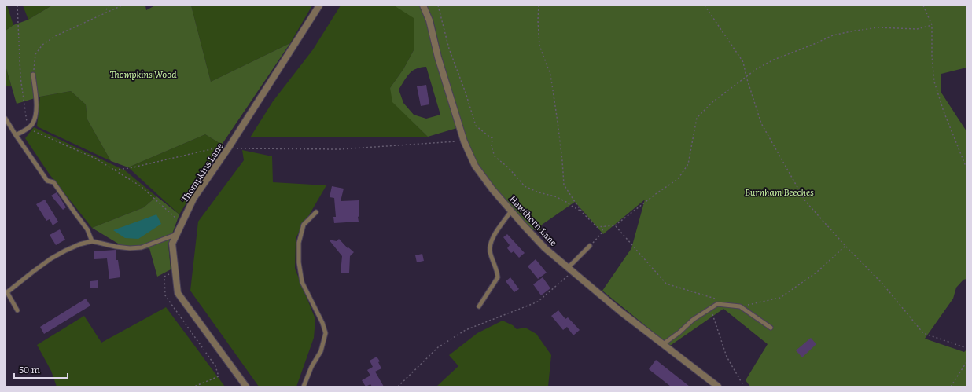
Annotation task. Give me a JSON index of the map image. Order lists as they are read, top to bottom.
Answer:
{
  "streets": {
    "street": ["Thompkins Lane", "Hawthorn Lane"]
  },
  "parks": ["Thompkins Wood", "Burnham Beeches"],
  "scale_bar": "50 m"
}
